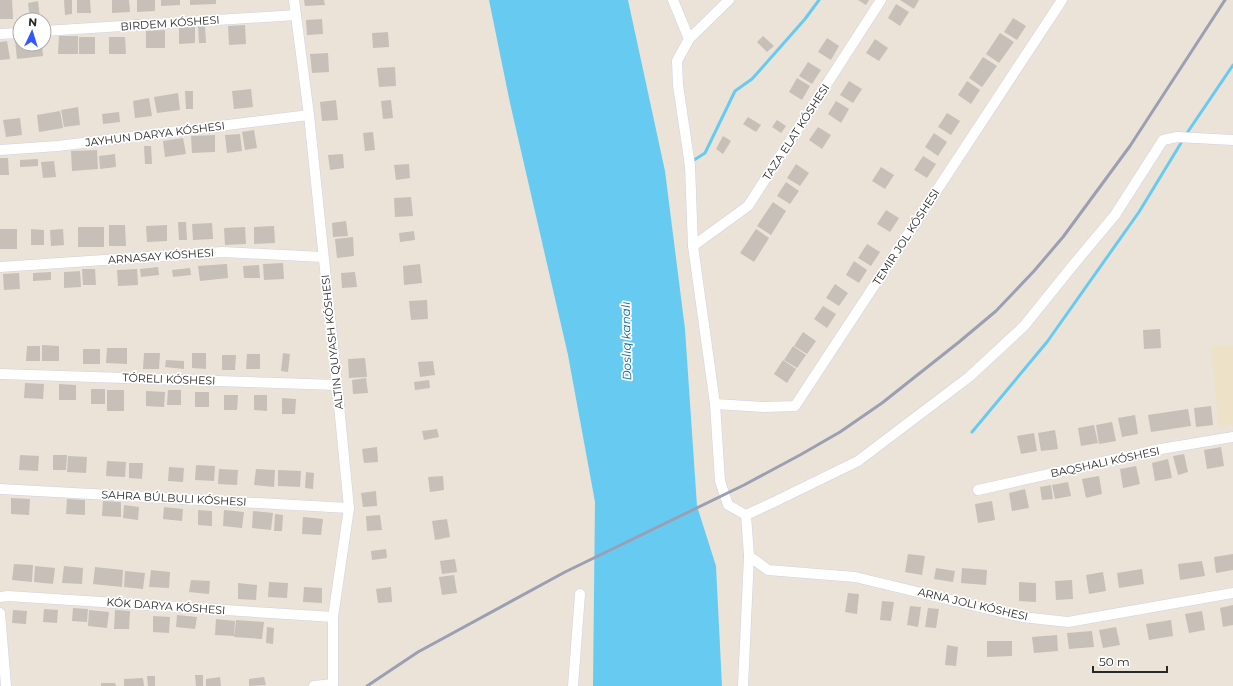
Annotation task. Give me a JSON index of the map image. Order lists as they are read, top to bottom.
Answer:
{
  "streets": {
    "street": [
      "BIRDEM KÓSHESI",
      "TAZA ELAT KÓSHESI",
      "JAYHUN DARYA KÓSHESI",
      "TEMIR JOL KÓSHESI",
      "ARNASAY KÓSHESI",
      "TÓRELI KÓSHESI",
      "SAHRA BÚLBULI KÓSHESI",
      "KÓK DARYA KÓSHESI"
    ]
  },
  "water": ["Doslıq kanalı"],
  "scale_bar": "50 m",
  "north": "top"
}
